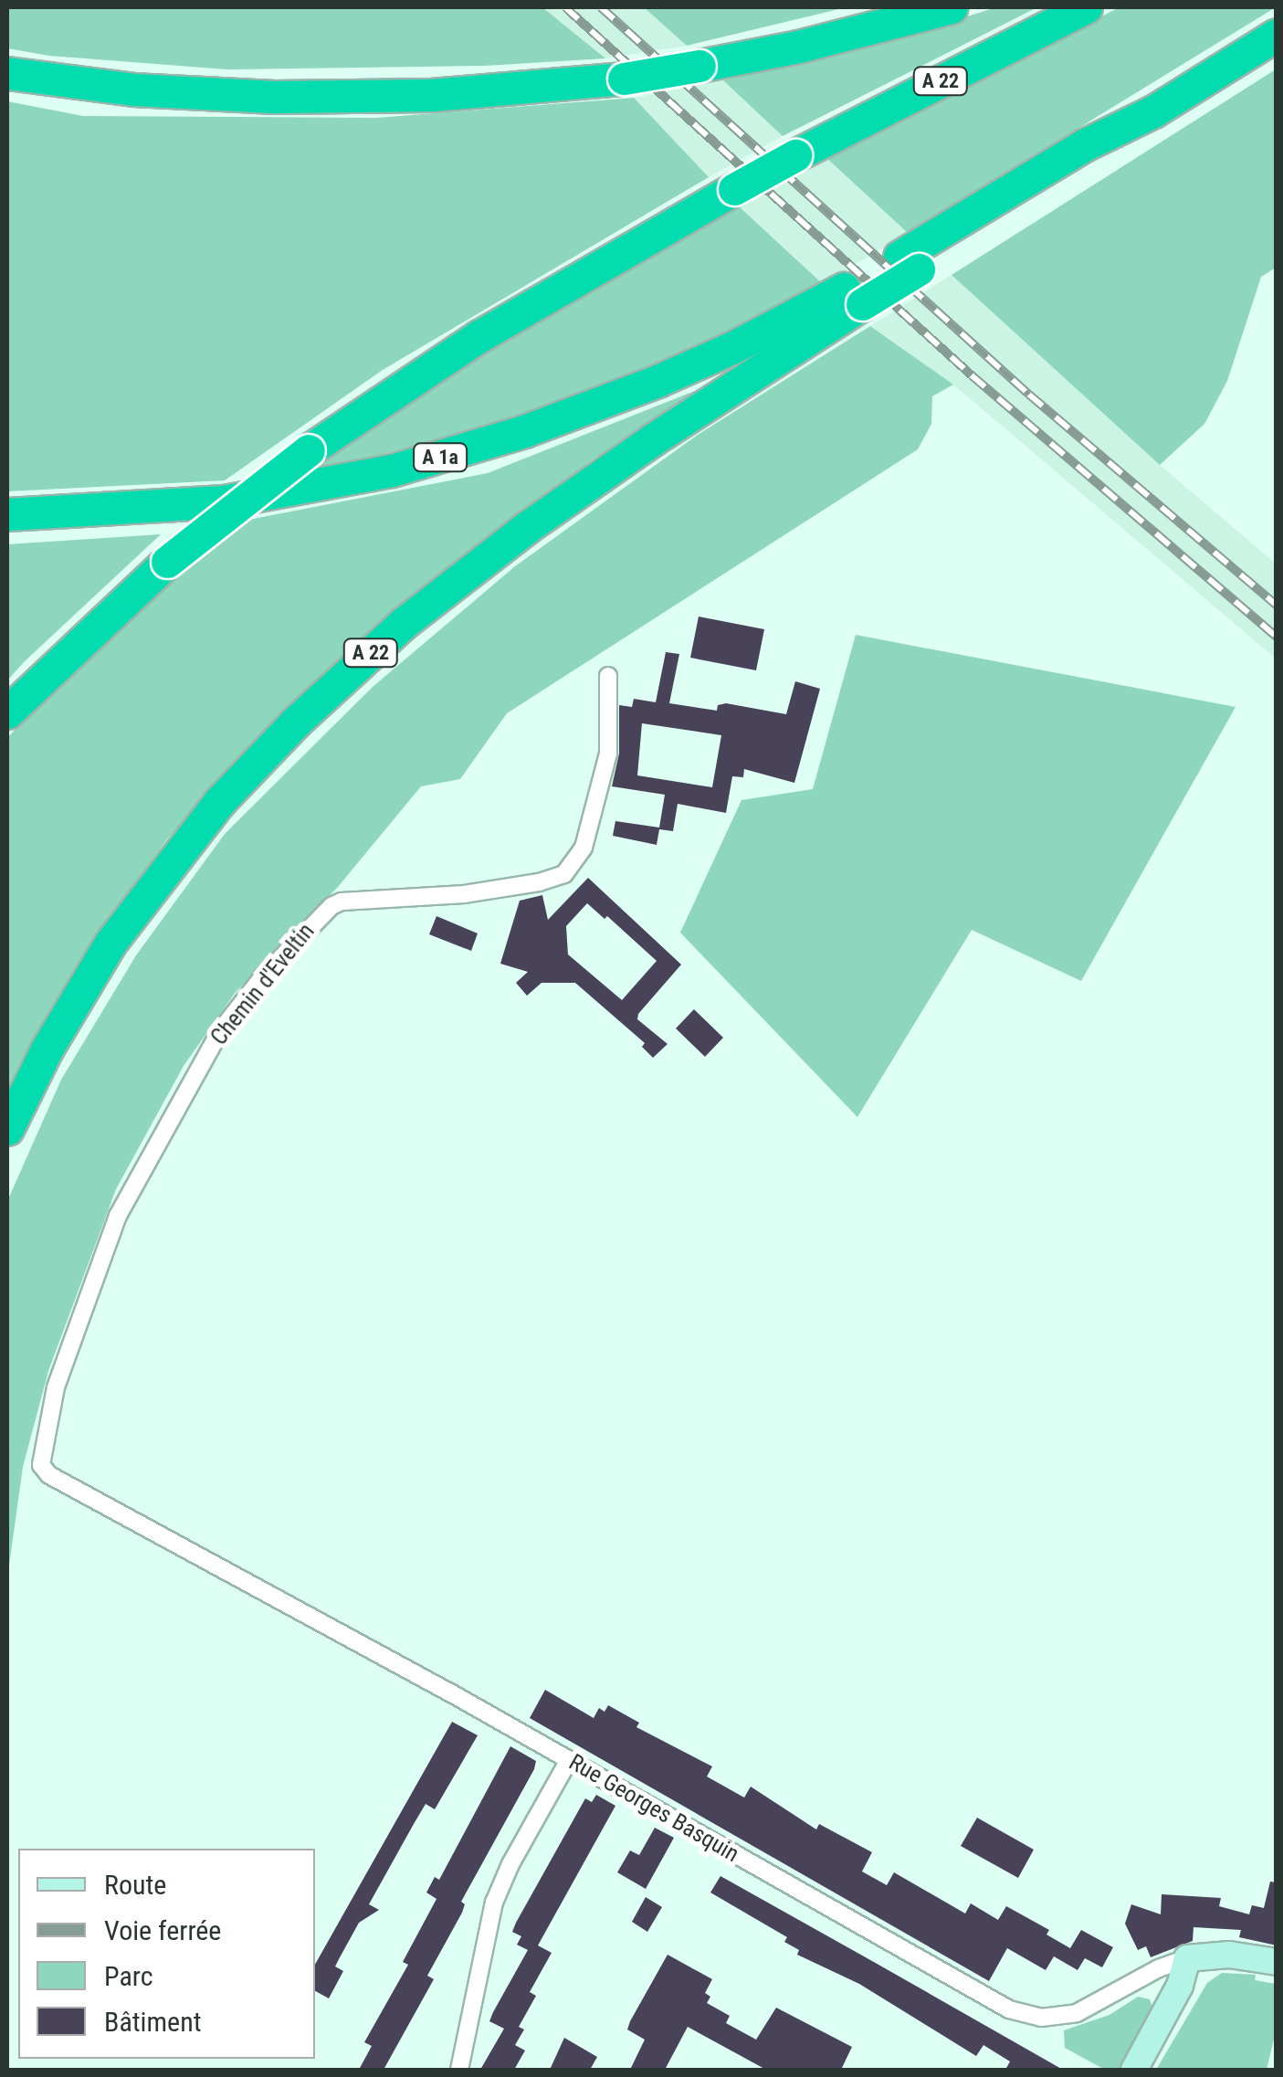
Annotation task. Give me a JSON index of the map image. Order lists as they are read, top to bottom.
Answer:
{
  "streets": {
    "highway": ["A 22", "A 1a"],
    "street": ["Chemin d'Eveltin", "Rue Georges Basquin"]
  },
  "crossings": [
    ["A 22", "A 1a"],
    ["Chemin d'Eveltin", "Rue Georges Basquin"]
  ],
  "legend": [
    "Route",
    "Voie ferrée",
    "Parc",
    "Bâtiment"
  ]
}
